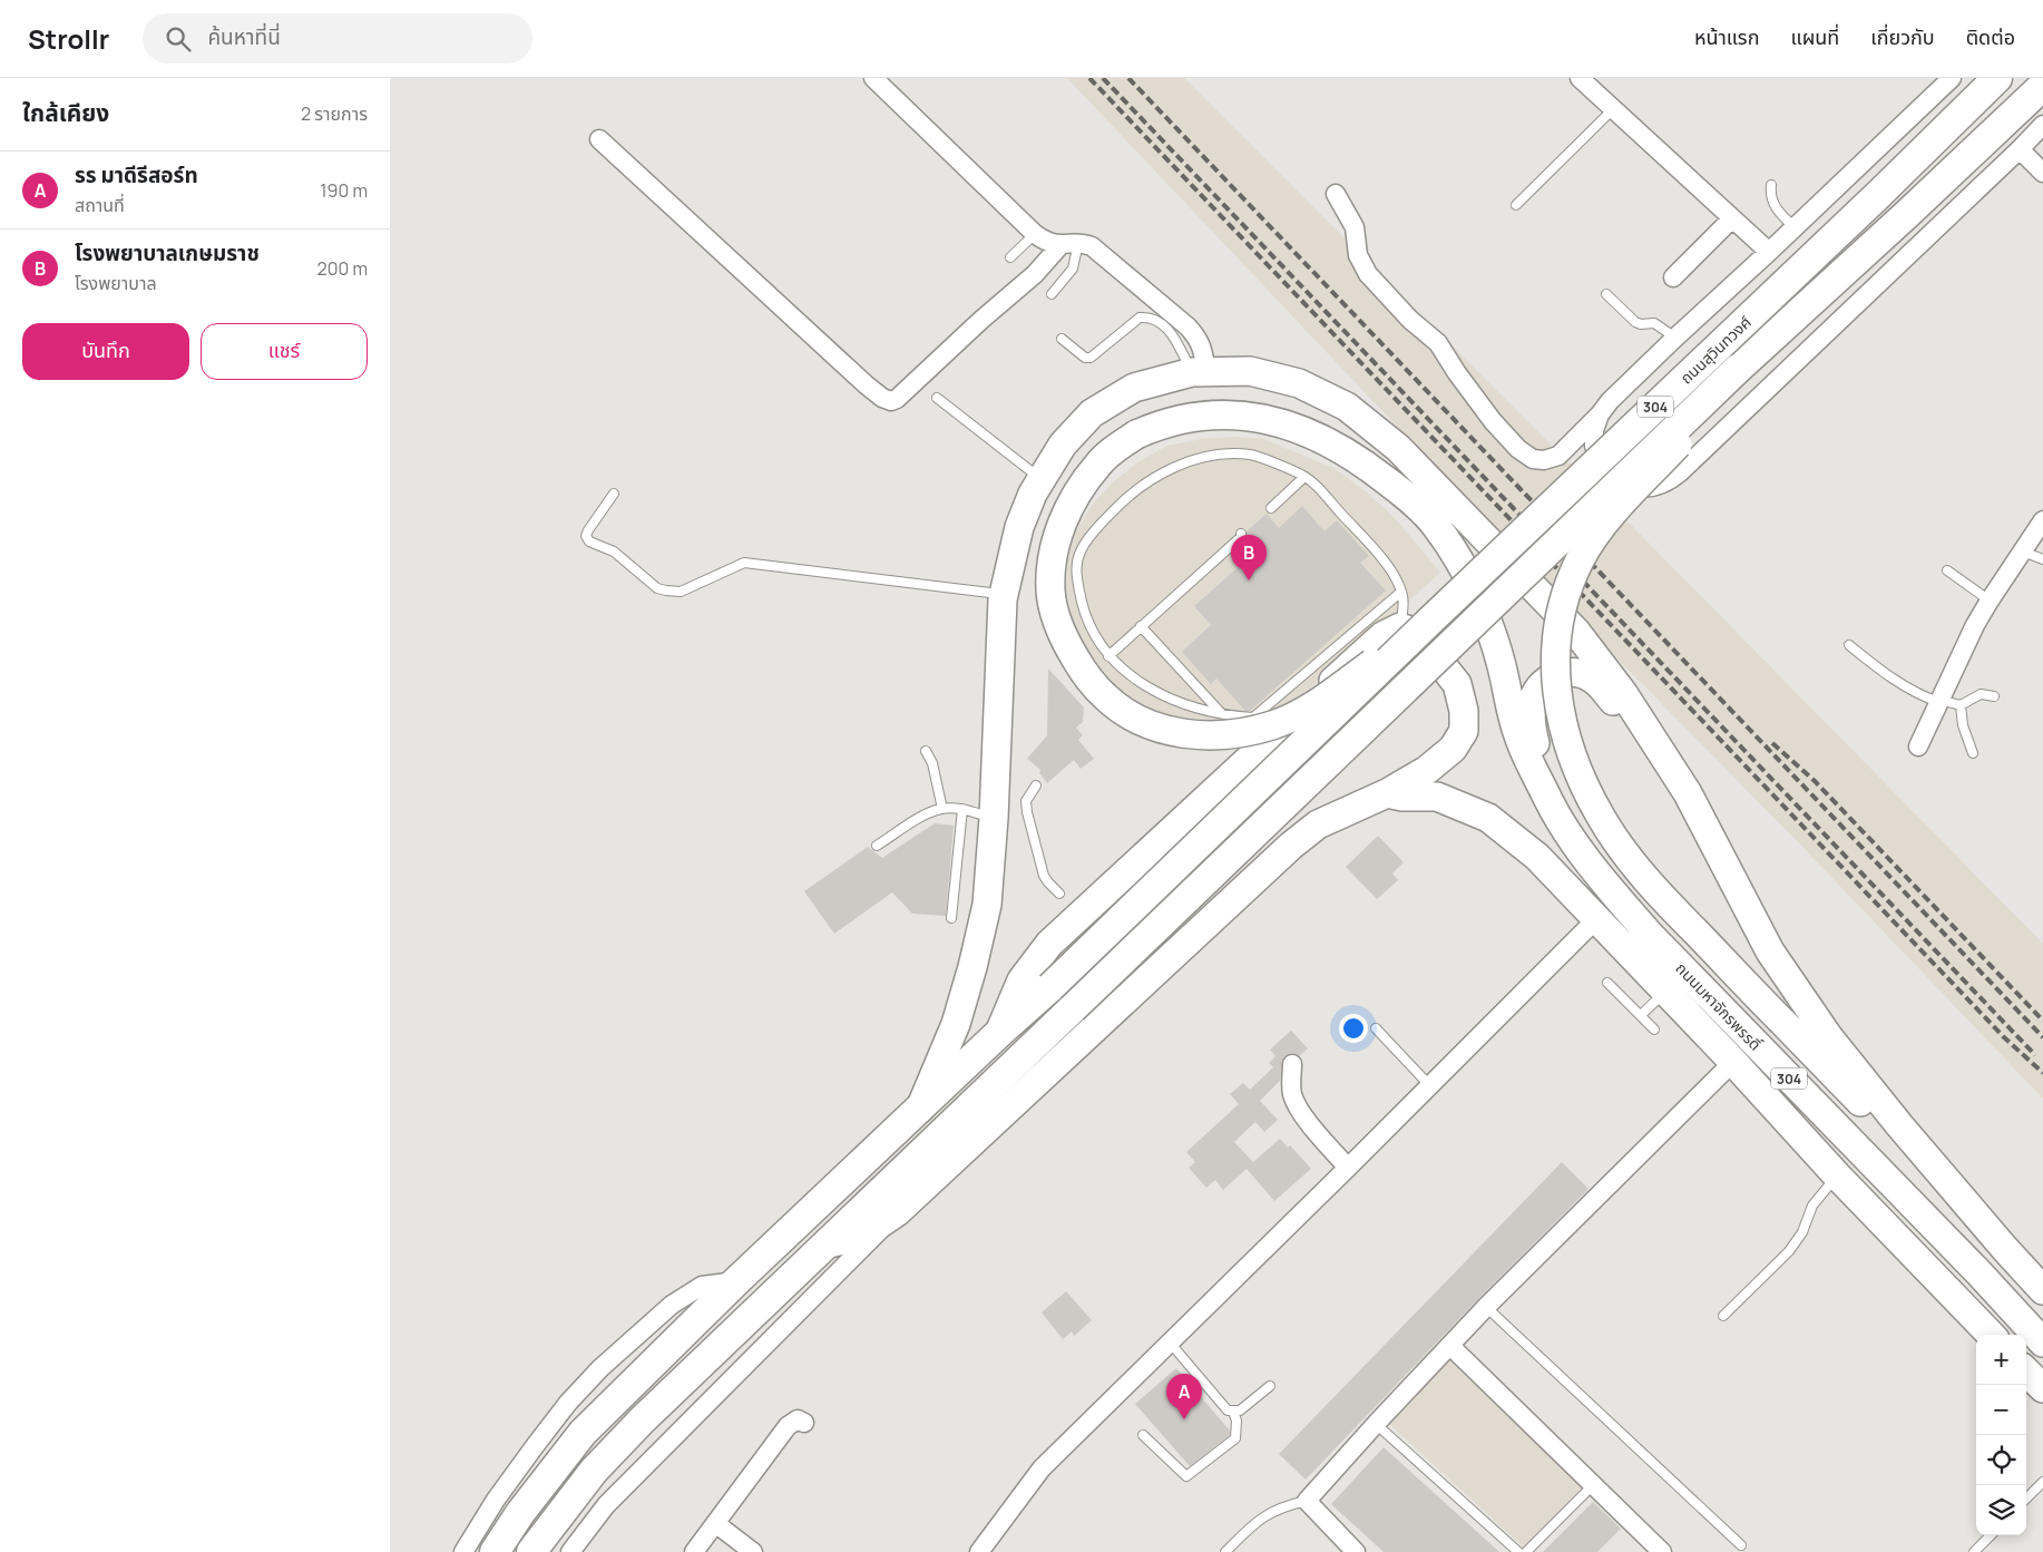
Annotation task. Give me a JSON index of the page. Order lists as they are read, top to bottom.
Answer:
{
  "streets": {
    "highway": ["ถนนสุวินทวงศ์", "304"],
    "main road": ["ถนนมหาจักรพรรดิ์"]
  },
  "page": {
    "header": "Strollr",
    "search": "ค้นหาที่นี่",
    "nav": [
      "หน้าแรก",
      "แผนที่",
      "เกี่ยวกับ",
      "ติดต่อ"
    ],
    "heading": ["ใกล้เคียง", "2 รายการ"],
    "list": [
      {
        "mark": "A",
        "name": "รร มาดีรีสอร์ท",
        "note": "สถานที่",
        "value": "190 m"
      },
      {
        "mark": "B",
        "name": "โรงพยาบาลเกษมราช",
        "note": "โรงพยาบาล",
        "value": "200 m"
      }
    ],
    "buttons": ["บันทึก", "แชร์"],
    "pins": ["B", "A"],
    "map_buttons": ["+", "−"]
  }
}
